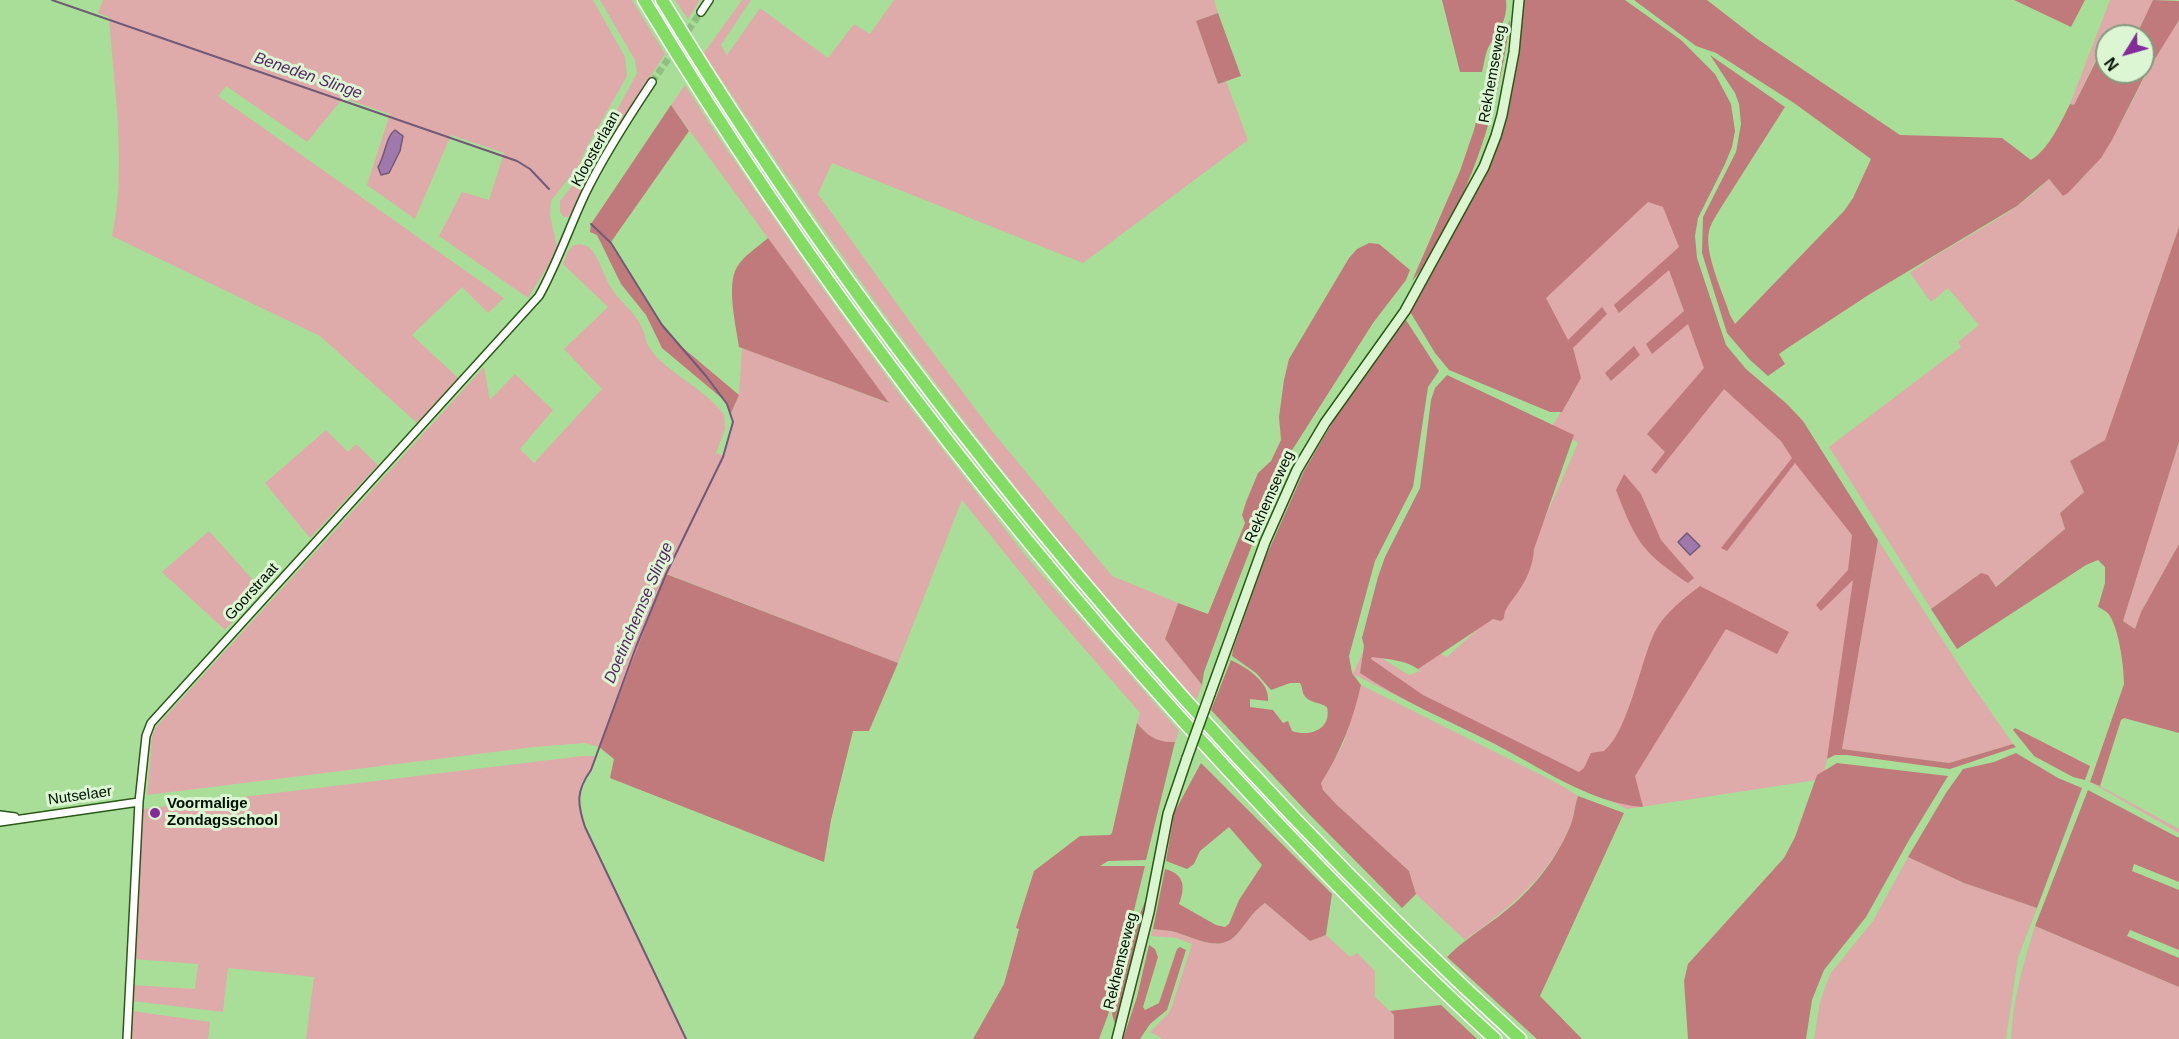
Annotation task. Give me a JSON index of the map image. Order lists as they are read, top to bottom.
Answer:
{
  "streets": {
    "street": [
      "Rekhemseweg",
      "Kloosterlaan",
      "Goorstraat",
      "Nutselaer"
    ]
  },
  "crossings": [
    ["Kloosterlaan", "Goorstraat"],
    ["Goorstraat", "Nutselaer"]
  ],
  "water": ["Beneden Slinge", "Doetinchemse Slinge"],
  "places": ["Voormalige Zondagsschool"],
  "north": "bottom left"
}
